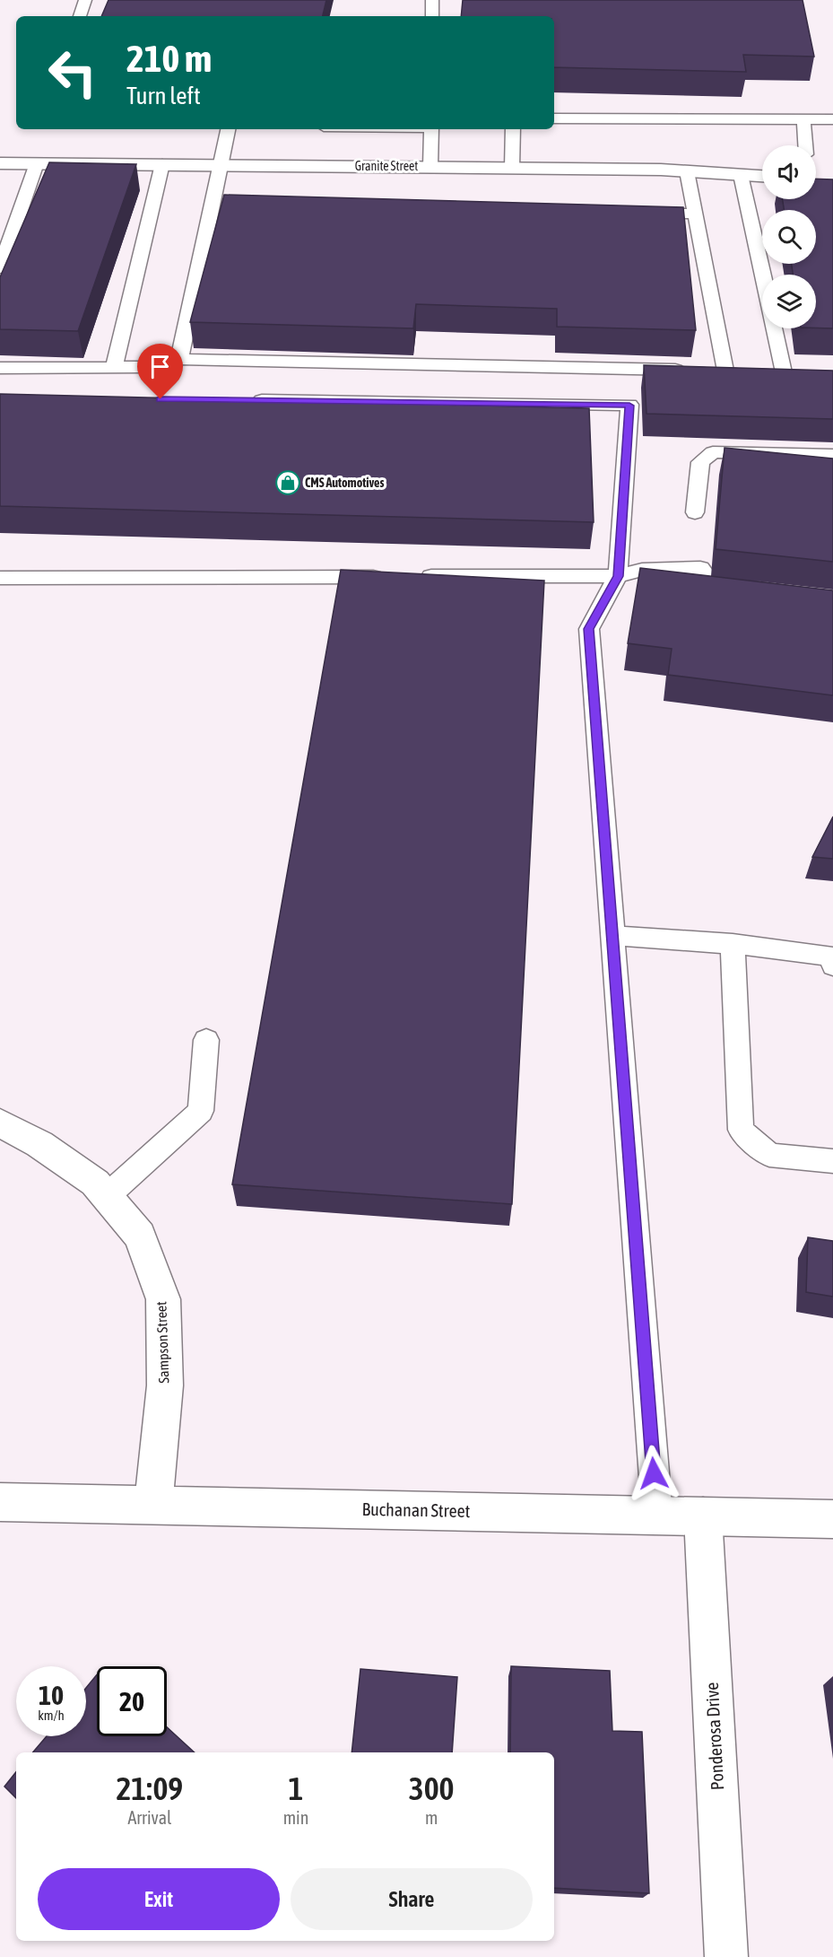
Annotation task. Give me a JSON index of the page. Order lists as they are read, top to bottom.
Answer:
{
  "streets": {
    "street": [
      "Granite Street",
      "Sampson Street",
      "Buchanan Street",
      "Ponderosa Drive"
    ]
  },
  "crossings": [
    ["Sampson Street", "Buchanan Street"],
    ["Buchanan Street", "Ponderosa Drive"]
  ],
  "places": {
    "shop": ["CMS Automotives"]
  },
  "page": {
    "turn": ["210 m", "Turn left"],
    "speed": "10 km/h",
    "limit": "20",
    "eta": [
      "21:09",
      "Arrival",
      "1",
      "min",
      "300",
      "m"
    ],
    "buttons": ["Exit", "Share"]
  }
}
